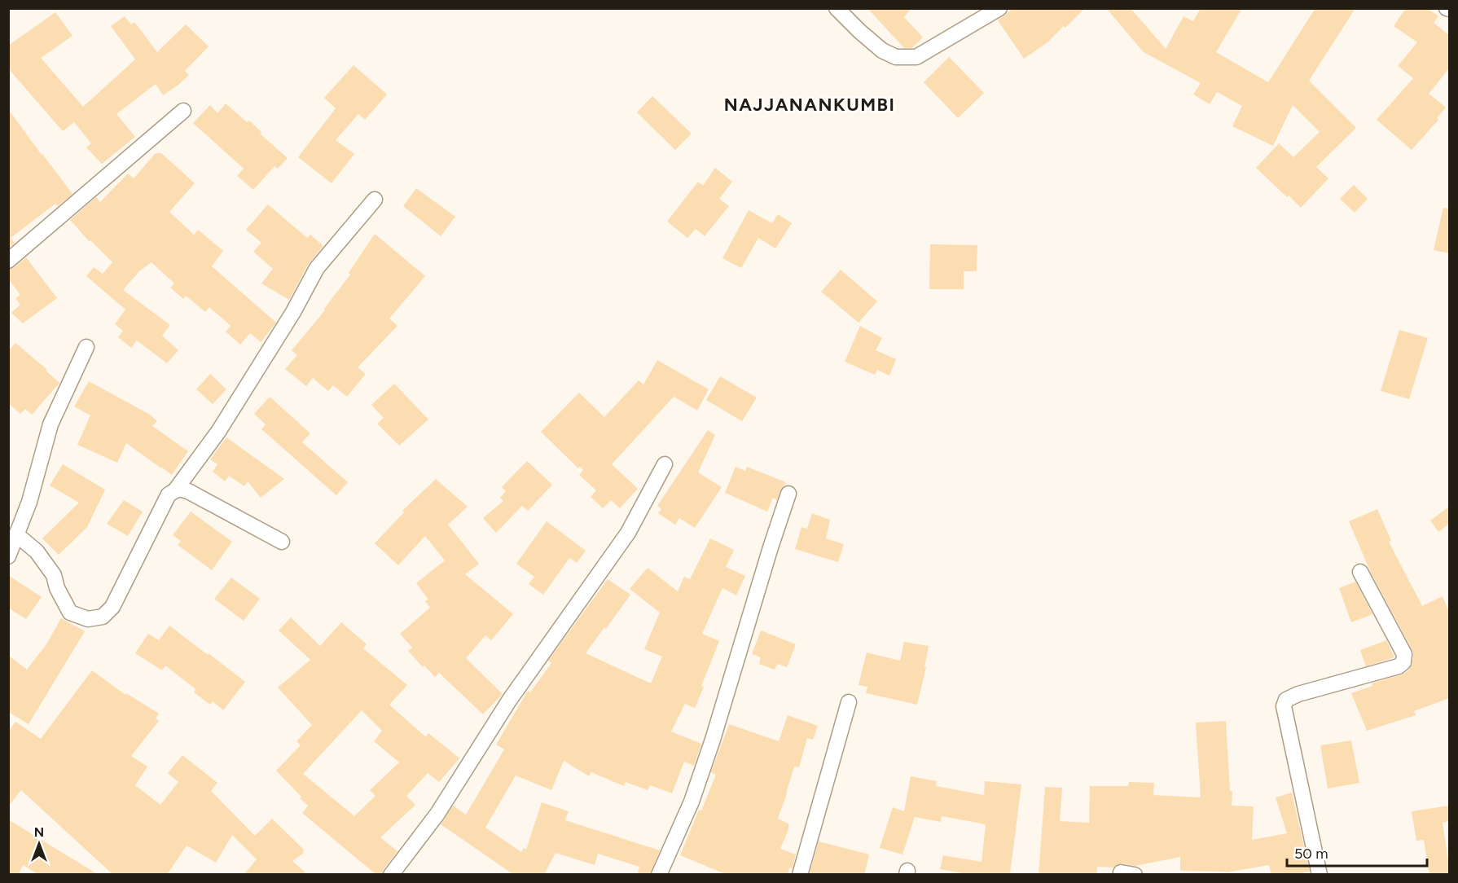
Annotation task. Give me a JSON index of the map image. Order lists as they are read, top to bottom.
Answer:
{
  "districts": ["NAJJANANKUMBI"],
  "scale_bar": "50 m",
  "north": "top"
}
